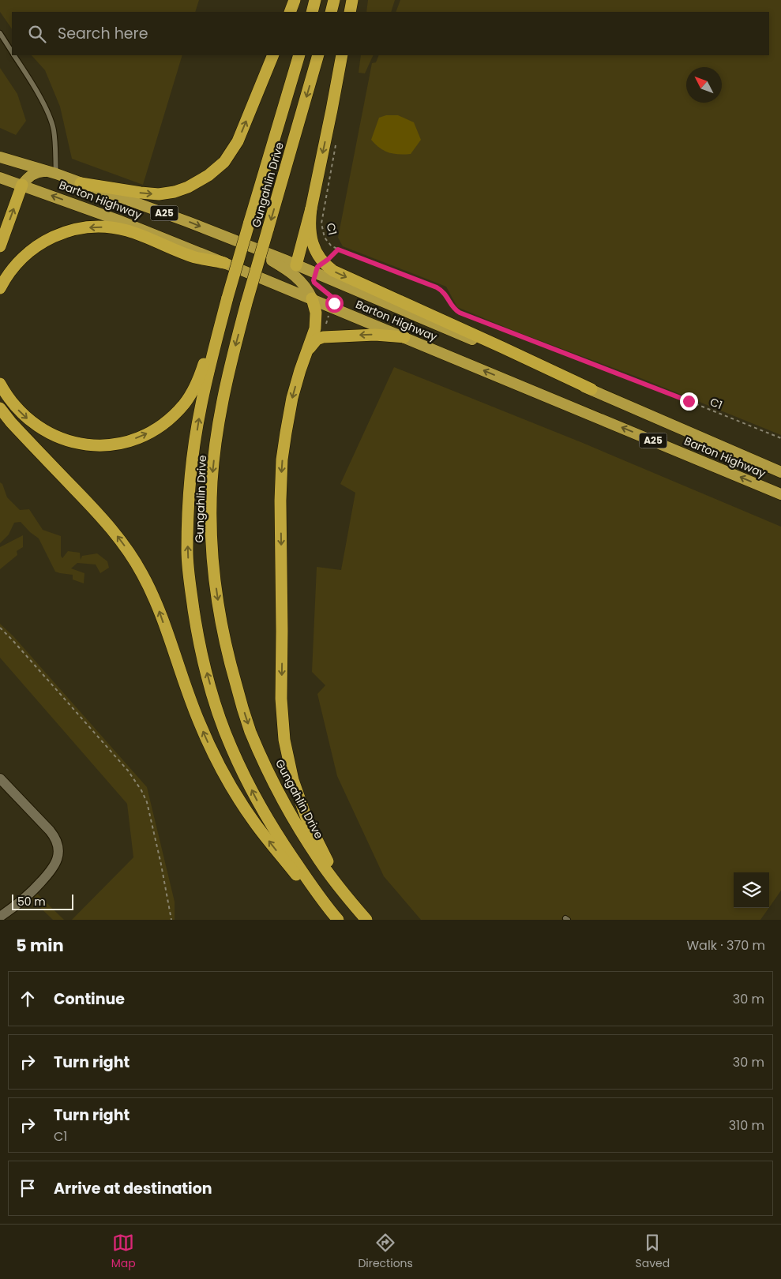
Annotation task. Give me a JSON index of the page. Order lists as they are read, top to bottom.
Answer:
{
  "streets": {
    "highway": ["Gungahlin Drive", "Barton Highway", "A25"],
    "path": ["C1"]
  },
  "scale_bar": "50 m",
  "north": "top left",
  "page": {
    "search": "Search here",
    "scale": "50 m",
    "heading": ["5 min", "Walk · 370 m"],
    "list": [
      ["Continue", "30 m"],
      ["Turn right", "30 m"],
      ["Turn right", "C1", "310 m"],
      "Arrive at destination"
    ],
    "nav": ["Map", "Directions", "Saved"]
  }
}
